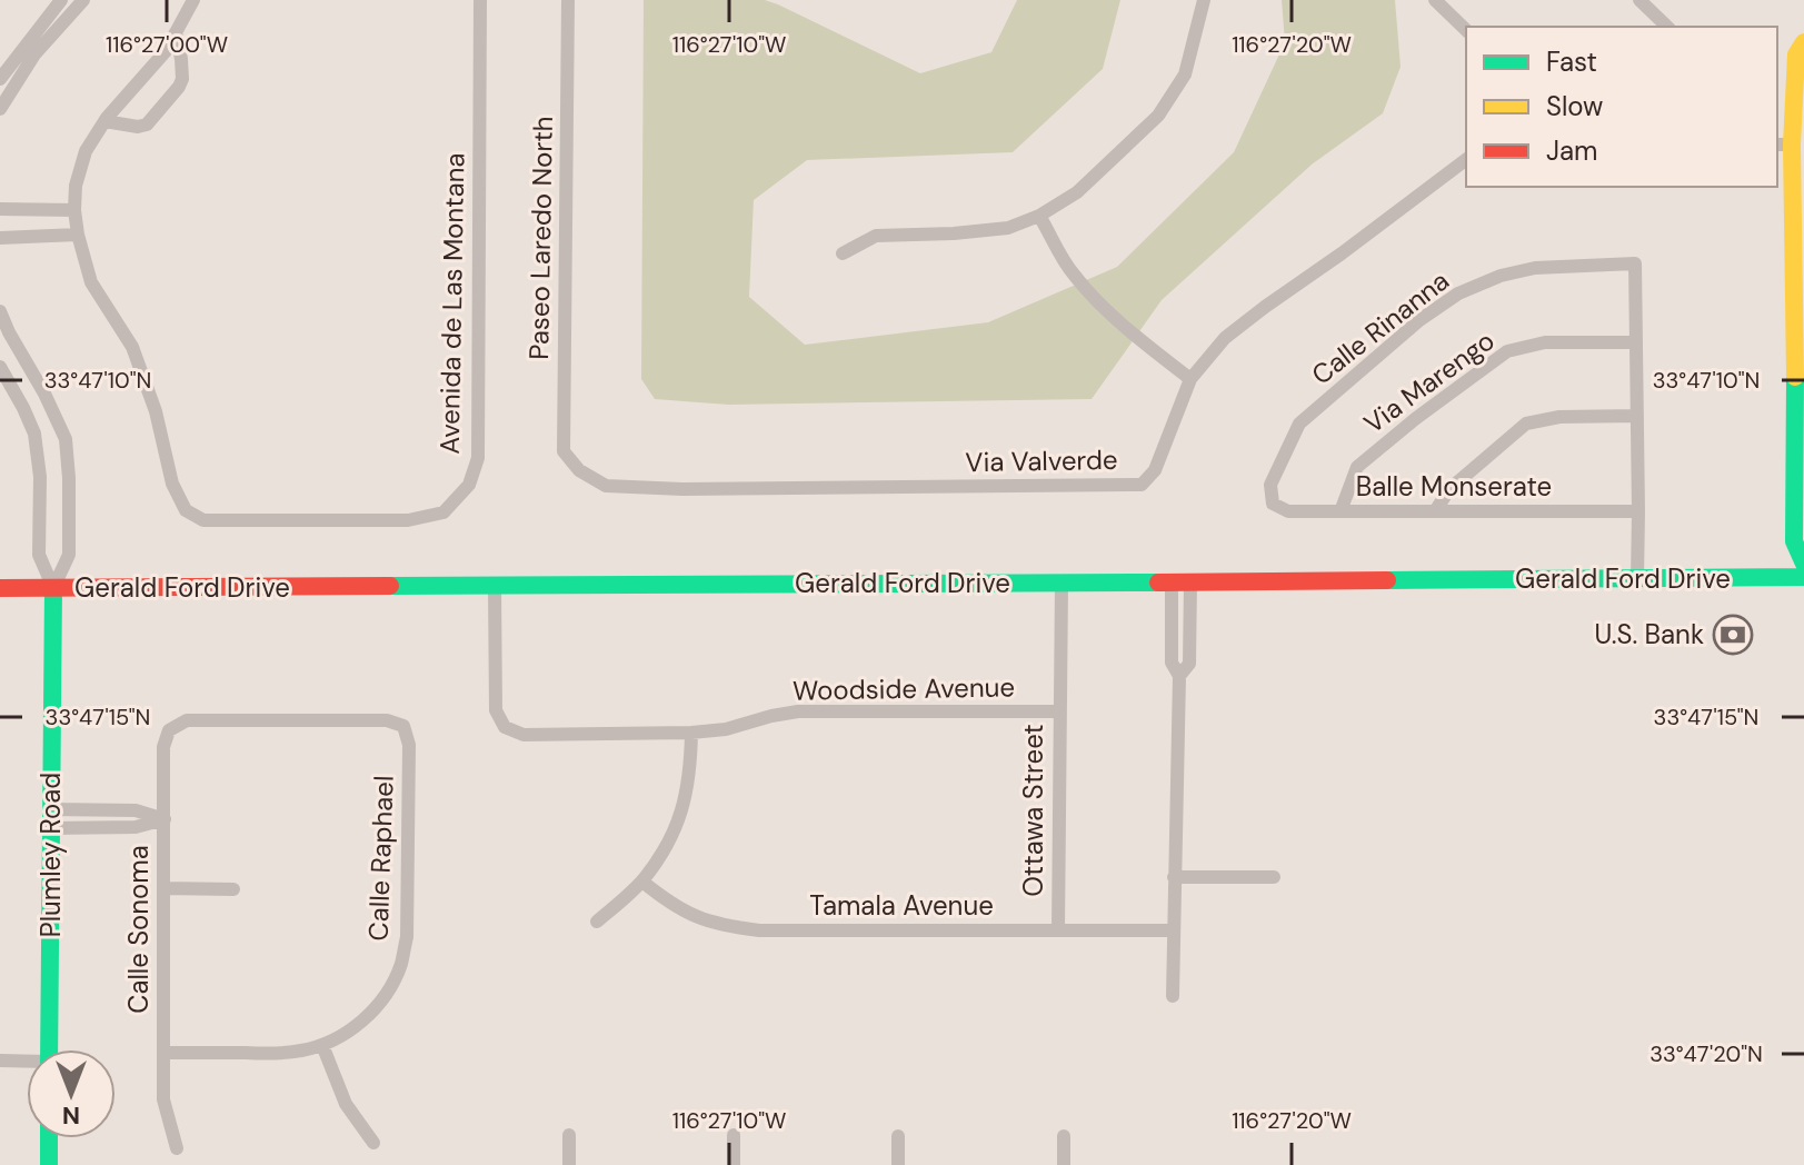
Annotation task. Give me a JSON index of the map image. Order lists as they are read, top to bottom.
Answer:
{
  "streets": {
    "main road": ["Gerald Ford Drive", "Plumley Road"],
    "street": [
      "Paseo Laredo North",
      "Avenida de Las Montana",
      "Calle Rinanna",
      "Via Marengo",
      "Via Valverde",
      "Balle Monserate",
      "Woodside Avenue",
      "Ottawa Street",
      "Calle Raphael",
      "Tamala Avenue",
      "Calle Sonoma"
    ]
  },
  "crossings": [
    ["Paseo Laredo North", "Via Valverde"],
    ["Calle Rinanna", "Via Marengo"],
    ["Calle Rinanna", "Balle Monserate"],
    ["Via Marengo", "Balle Monserate"],
    ["Gerald Ford Drive", "Woodside Avenue"],
    ["Gerald Ford Drive", "Ottawa Street"],
    ["Gerald Ford Drive", "Plumley Road"],
    ["Woodside Avenue", "Ottawa Street"],
    ["Ottawa Street", "Tamala Avenue"],
    ["Calle Raphael", "Calle Sonoma"]
  ],
  "places": {
    "bank": ["U.S. Bank"]
  },
  "legend": ["Fast", "Slow", "Jam"],
  "north": "bottom",
  "coordinates": [
    "116°27'00\"W",
    "116°27'10\"W",
    "116°27'20\"W",
    "33°47'10\"N",
    "33°47'15\"N",
    "33°47'20\"N"
  ]
}
